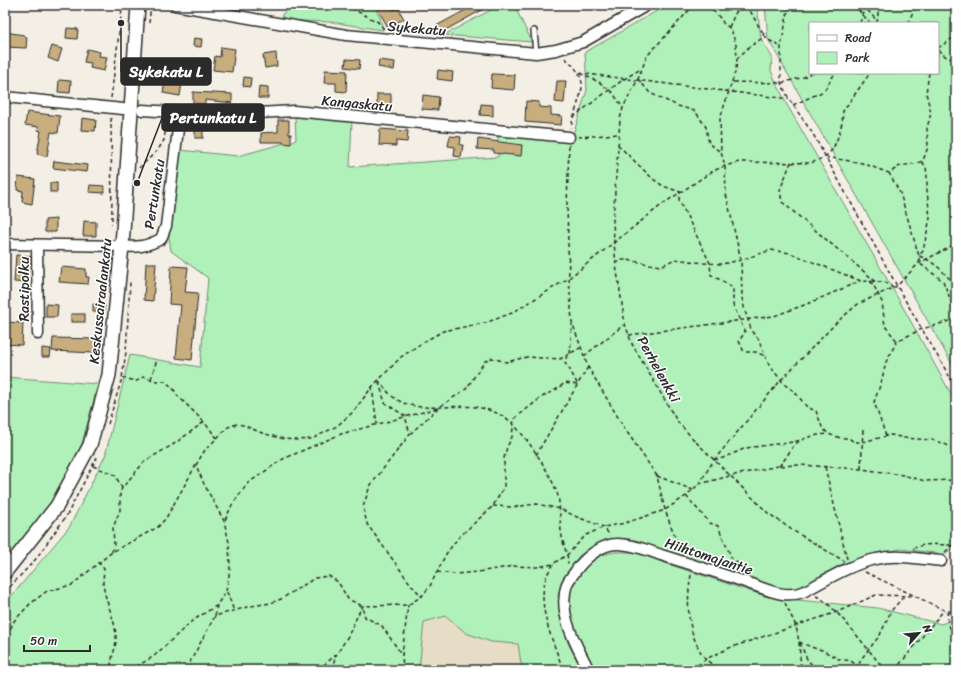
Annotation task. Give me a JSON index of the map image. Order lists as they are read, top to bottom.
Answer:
{
  "streets": {
    "street": [
      "Sykekatu",
      "Kangaskatu",
      "Pertunkatu",
      "Rastipolku",
      "Keskussairaalankatu",
      "Hiihtomajantie"
    ],
    "path": ["Perhelenkki"]
  },
  "crossings": [
    ["Kangaskatu", "Pertunkatu"],
    ["Pertunkatu", "Rastipolku"],
    ["Pertunkatu", "Keskussairaalankatu"],
    ["Perhelenkki", "Hiihtomajantie"]
  ],
  "places": ["Sykekatu L", "Pertunkatu L"],
  "legend": ["Road", "Park"],
  "scale_bar": "50 m",
  "north": "top right"
}
